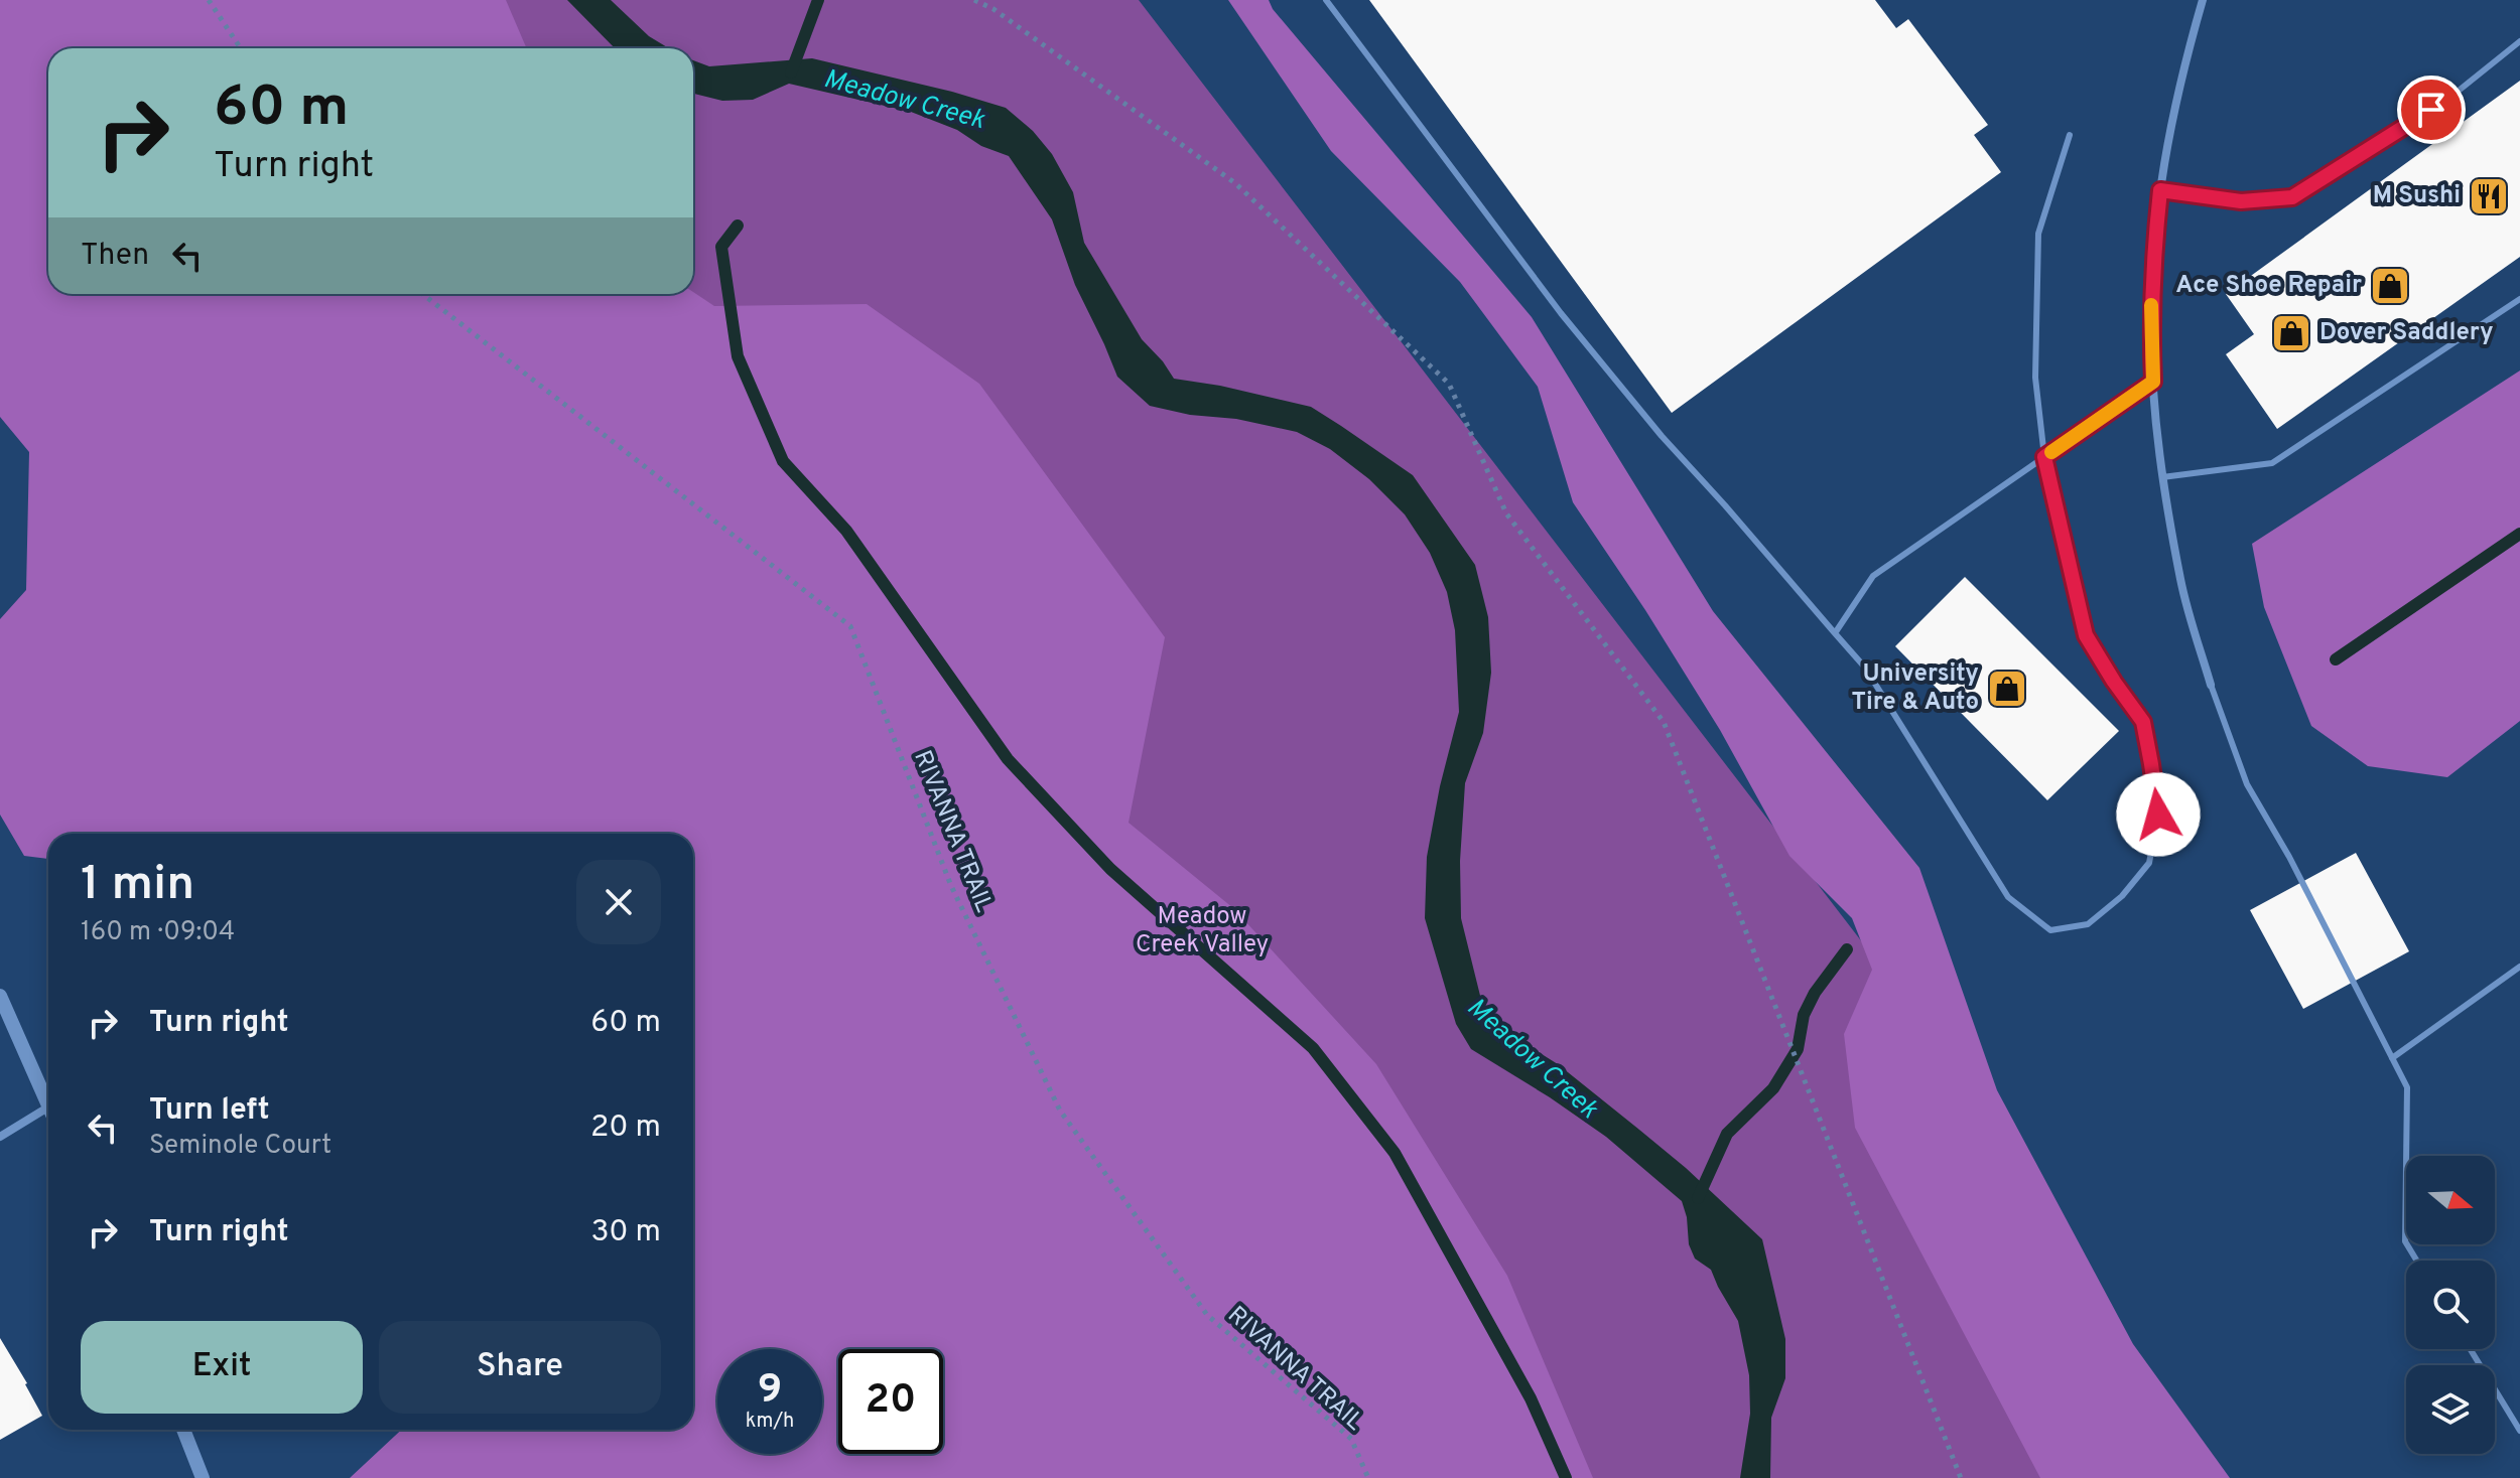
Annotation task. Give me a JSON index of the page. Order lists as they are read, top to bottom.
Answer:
{
  "streets": {
    "path": ["RIVANNA TRAIL"]
  },
  "water": ["Meadow Creek"],
  "parks": ["Meadow Creek Valley"],
  "places": {
    "restaurant": ["M Sushi"],
    "shop": ["Ace Shoe Repair", "Dover Saddlery", "University Tire & Auto"]
  },
  "north": "right",
  "page": {
    "turn": ["60 m", "Turn right"],
    "then": "Then",
    "heading": ["1 min", "160 m · 09:04"],
    "list": [
      {
        "name": "Turn right",
        "value": "60 m"
      },
      {
        "name": "Turn left",
        "note": "Seminole Court",
        "value": "20 m"
      },
      {
        "name": "Turn right",
        "value": "30 m"
      }
    ],
    "buttons": ["Exit", "Share"],
    "speed": "9 km/h",
    "limit": "20"
  }
}
